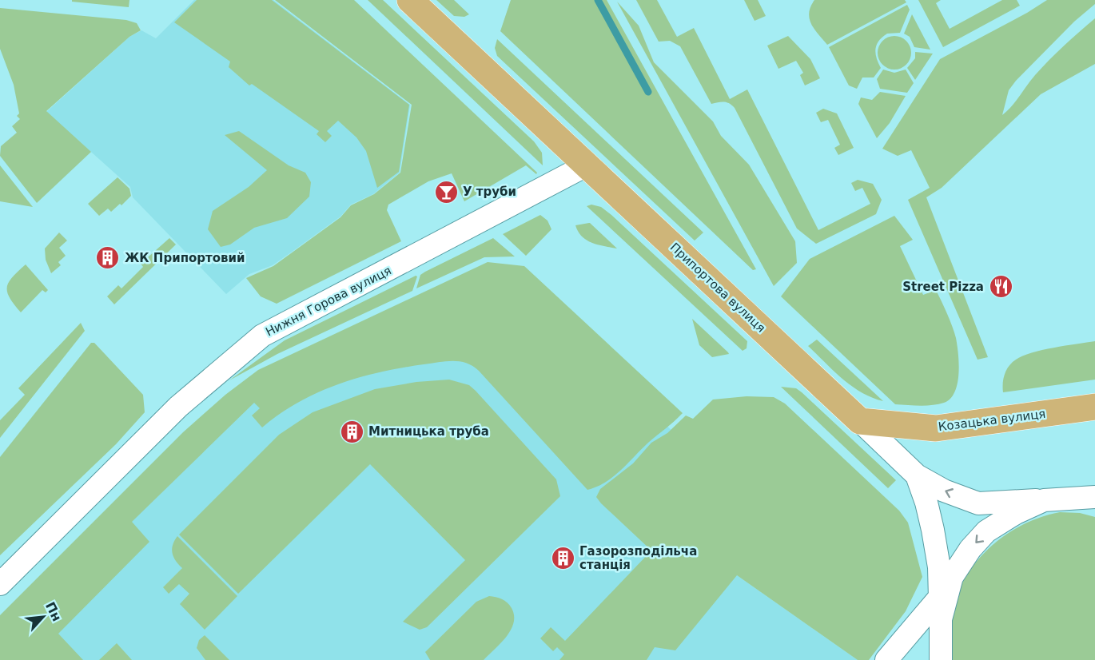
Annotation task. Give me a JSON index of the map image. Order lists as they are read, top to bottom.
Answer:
{
  "streets": {
    "main road": ["Припортова вулиця", "Козацька вулиця"],
    "street": ["Нижня Горова вулиця"]
  },
  "crossings": [
    ["Припортова вулиця", "Нижня Горова вулиця"],
    ["Припортова вулиця", "Козацька вулиця"]
  ],
  "places": {
    "bar": ["У труби"],
    "building": ["ЖК Припортовий", "Митницька труба", "Газорозподільча станція"],
    "restaurant": ["Street Pizza"]
  },
  "north": "top right"
}
